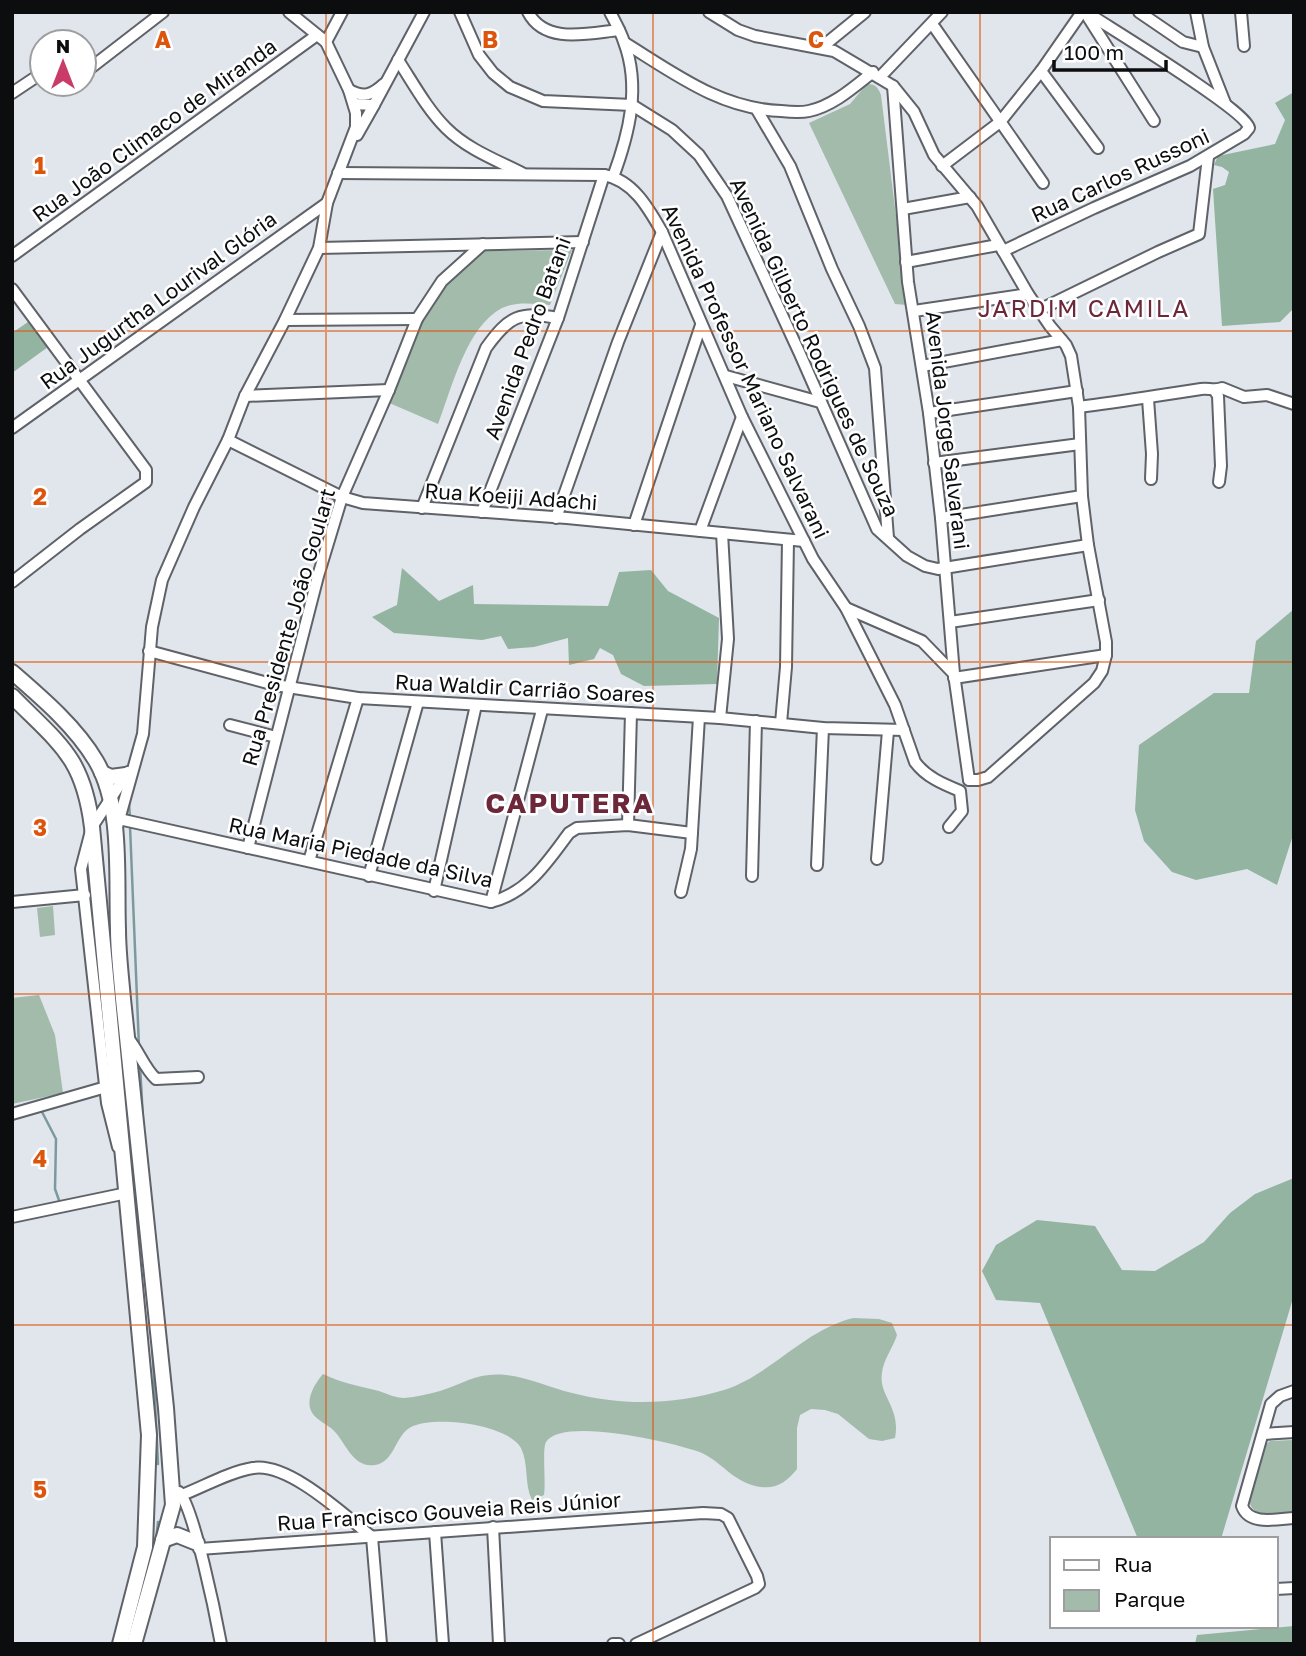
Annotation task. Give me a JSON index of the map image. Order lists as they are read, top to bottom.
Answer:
{
  "streets": {
    "street": [
      "Rua João Climaco de Miranda",
      "Rua Carlos Russoni",
      "Rua Jugurtha Lourival Glória",
      "Avenida Pedro Batani",
      "Avenida Gilberto Rodrigues de Souza",
      "Avenida Professor Mariano Salvarani",
      "Avenida Jorge Salvarani",
      "Rua Koeiji Adachi",
      "Rua Presidente João Goulart",
      "Rua Waldir Carrião Soares",
      "Rua Maria Piedade da Silva",
      "Rua Francisco Gouveia Reis Júnior"
    ]
  },
  "crossings": [
    ["Rua Carlos Russoni", "Avenida Jorge Salvarani"],
    ["Avenida Pedro Batani", "Avenida Gilberto Rodrigues de Souza"],
    ["Avenida Pedro Batani", "Avenida Professor Mariano Salvarani"],
    ["Avenida Pedro Batani", "Rua Koeiji Adachi"],
    ["Avenida Gilberto Rodrigues de Souza", "Avenida Jorge Salvarani"],
    ["Avenida Professor Mariano Salvarani", "Rua Koeiji Adachi"],
    ["Avenida Professor Mariano Salvarani", "Rua Waldir Carrião Soares"],
    ["Rua Koeiji Adachi", "Rua Presidente João Goulart"],
    ["Rua Presidente João Goulart", "Rua Waldir Carrião Soares"],
    ["Rua Presidente João Goulart", "Rua Maria Piedade da Silva"]
  ],
  "districts": ["JARDIM CAMILA", "CAPUTERA"],
  "legend": ["Rua", "Parque"],
  "scale_bar": "100 m",
  "north": "top",
  "grid": {
    "columns": ["A", "B", "C"],
    "rows": [
      "1",
      "2",
      "3",
      "4",
      "5"
    ]
  }
}
